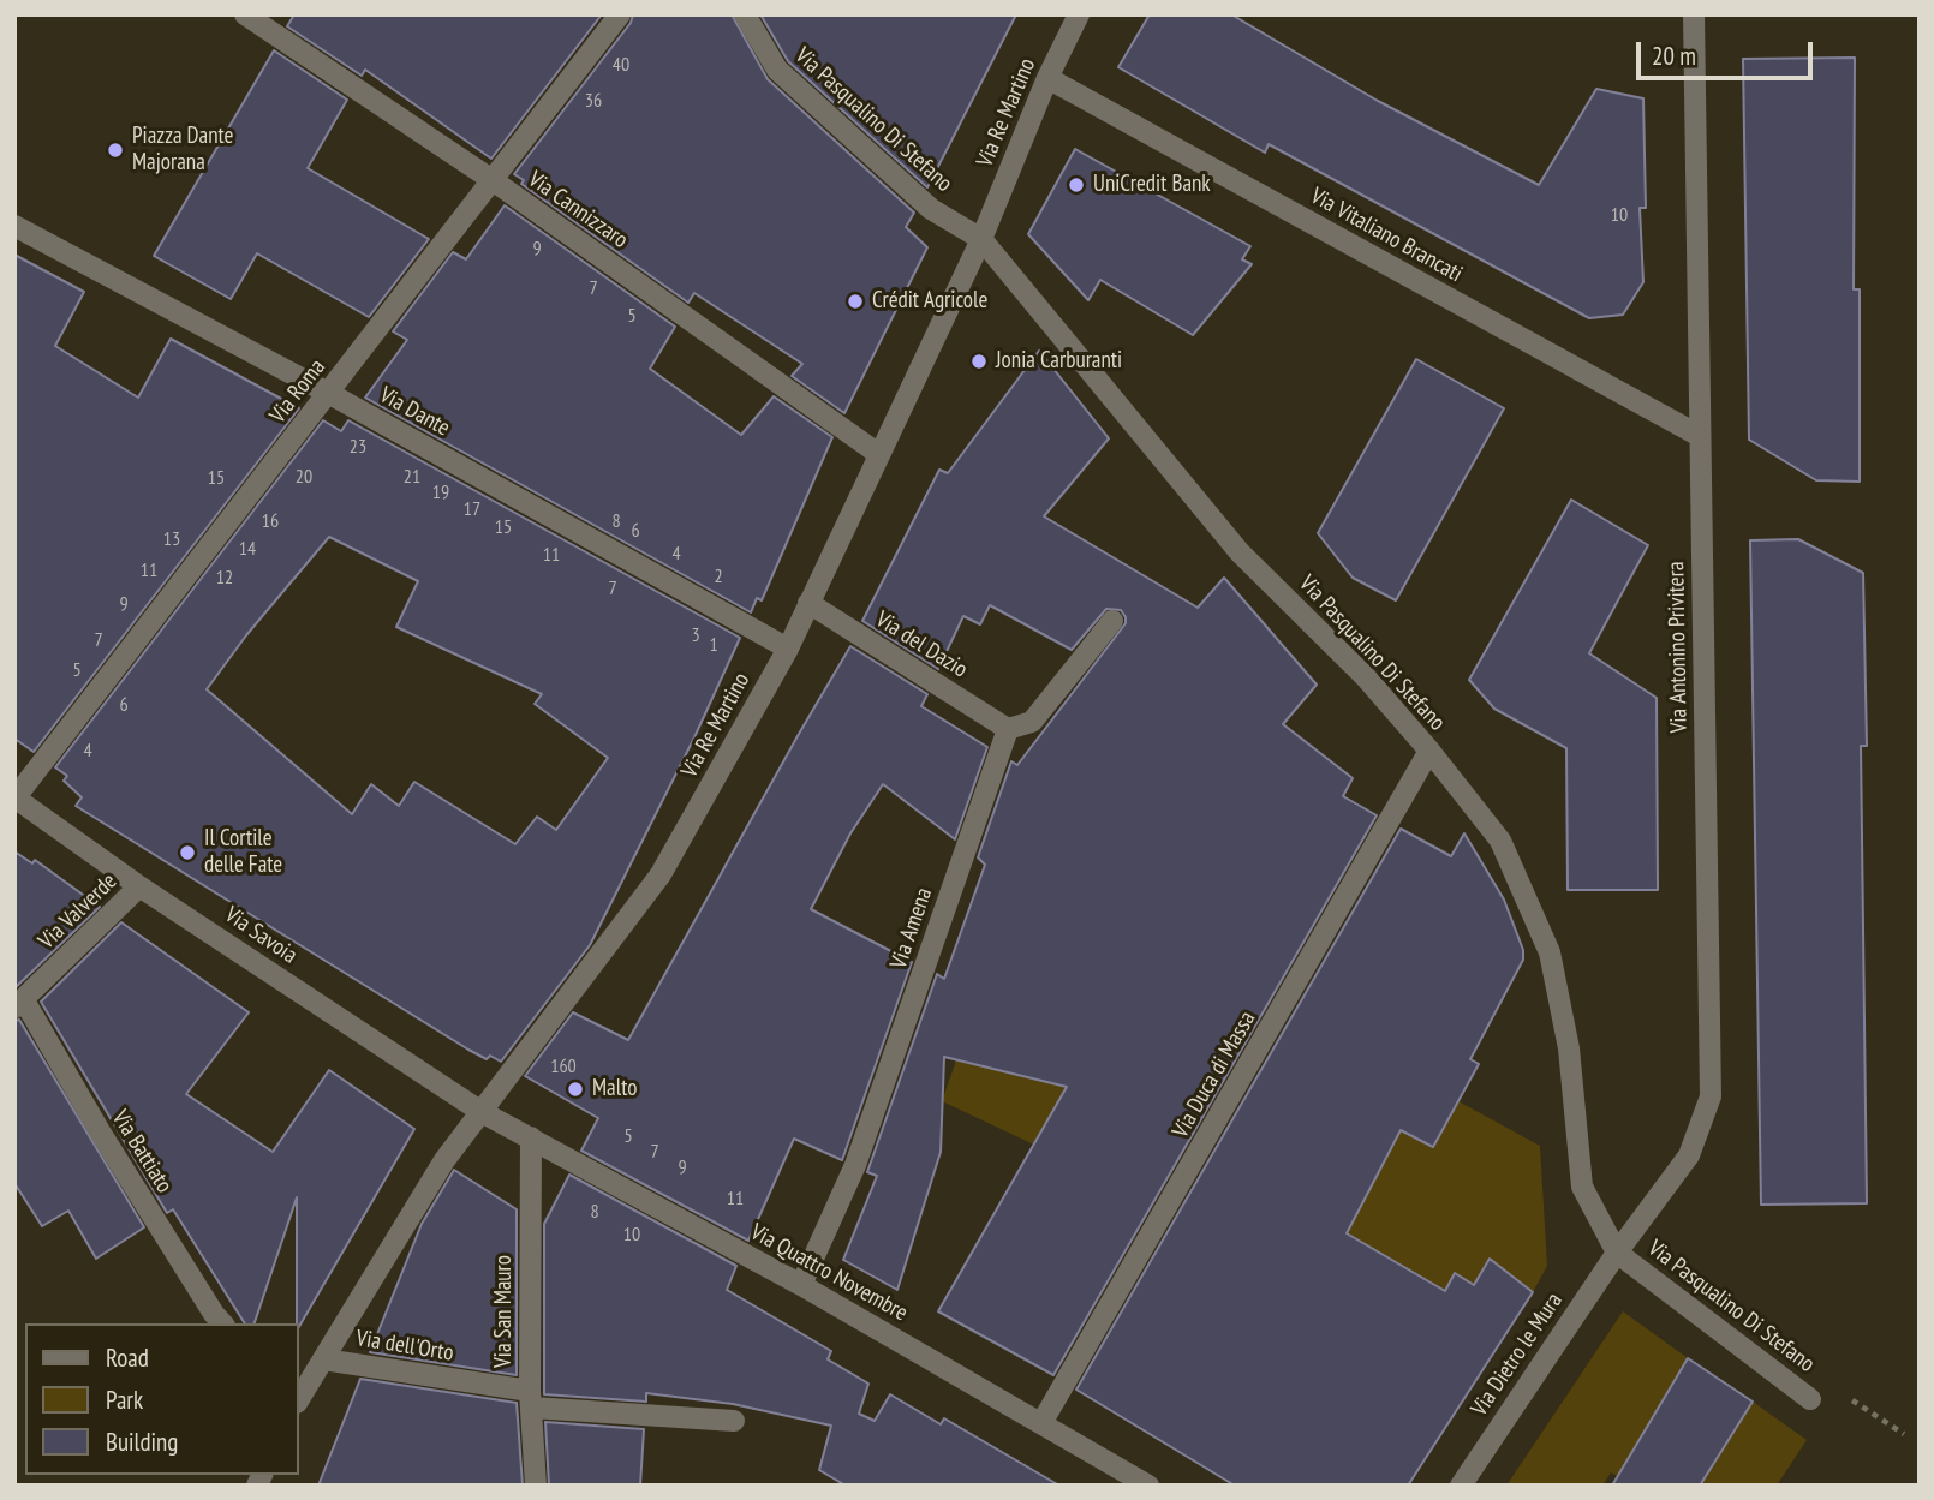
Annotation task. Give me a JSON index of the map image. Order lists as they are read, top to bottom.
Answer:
{
  "streets": {
    "street": [
      "Via Re Martino",
      "Via Pasqualino Di Stefano",
      "Via Cannizzaro",
      "Via Vitaliano Brancati",
      "Via Roma",
      "Via Dante",
      "Via del Dazio",
      "Via Antonino Privitera",
      "Via Valverde",
      "Via Amena",
      "Via Savoia",
      "Via Duca di Massa",
      "Via Battiato",
      "Via Quattro Novembre",
      "Via San Mauro",
      "Via dell'Orto",
      "Via Dietro le Mura"
    ]
  },
  "crossings": [
    ["Via Re Martino", "Via Pasqualino Di Stefano"],
    ["Via Re Martino", "Via Cannizzaro"],
    ["Via Re Martino", "Via Vitaliano Brancati"],
    ["Via Re Martino", "Via Dante"],
    ["Via Re Martino", "Via del Dazio"],
    ["Via Re Martino", "Via Savoia"],
    ["Via Re Martino", "Via Quattro Novembre"],
    ["Via Re Martino", "Via dell'Orto"],
    ["Via Pasqualino Di Stefano", "Via Antonino Privitera"],
    ["Via Pasqualino Di Stefano", "Via Duca di Massa"],
    ["Via Pasqualino Di Stefano", "Via Dietro le Mura"],
    ["Via Cannizzaro", "Via Roma"],
    ["Via Vitaliano Brancati", "Via Antonino Privitera"],
    ["Via Roma", "Via Dante"],
    ["Via Roma", "Via Savoia"],
    ["Via del Dazio", "Via Amena"],
    ["Via Antonino Privitera", "Via Dietro le Mura"],
    ["Via Valverde", "Via Savoia"],
    ["Via Valverde", "Via Battiato"],
    ["Via Amena", "Via Quattro Novembre"],
    ["Via Savoia", "Via Quattro Novembre"],
    ["Via Duca di Massa", "Via Quattro Novembre"],
    ["Via Quattro Novembre", "Via San Mauro"],
    ["Via San Mauro", "Via dell'Orto"]
  ],
  "places": [
    "Piazza Dante Majorana",
    "UniCredit Bank",
    "Crédit Agricole",
    "Jonia Carburanti",
    "Il Cortile delle Fate",
    "Malto"
  ],
  "house_numbers": [
    "40",
    "36",
    "10",
    "9",
    "7",
    "5",
    "23",
    "20",
    "21",
    "15",
    "19",
    "17",
    "16",
    "8",
    "15",
    "6",
    "13",
    "14",
    "4",
    "11",
    "11",
    "2",
    "12",
    "7",
    "9",
    "3",
    "7",
    "1",
    "5",
    "6",
    "4",
    "160",
    "5",
    "7",
    "9",
    "11",
    "8",
    "10"
  ],
  "legend": ["Road", "Park", "Building"],
  "scale_bar": "20 m"
}
